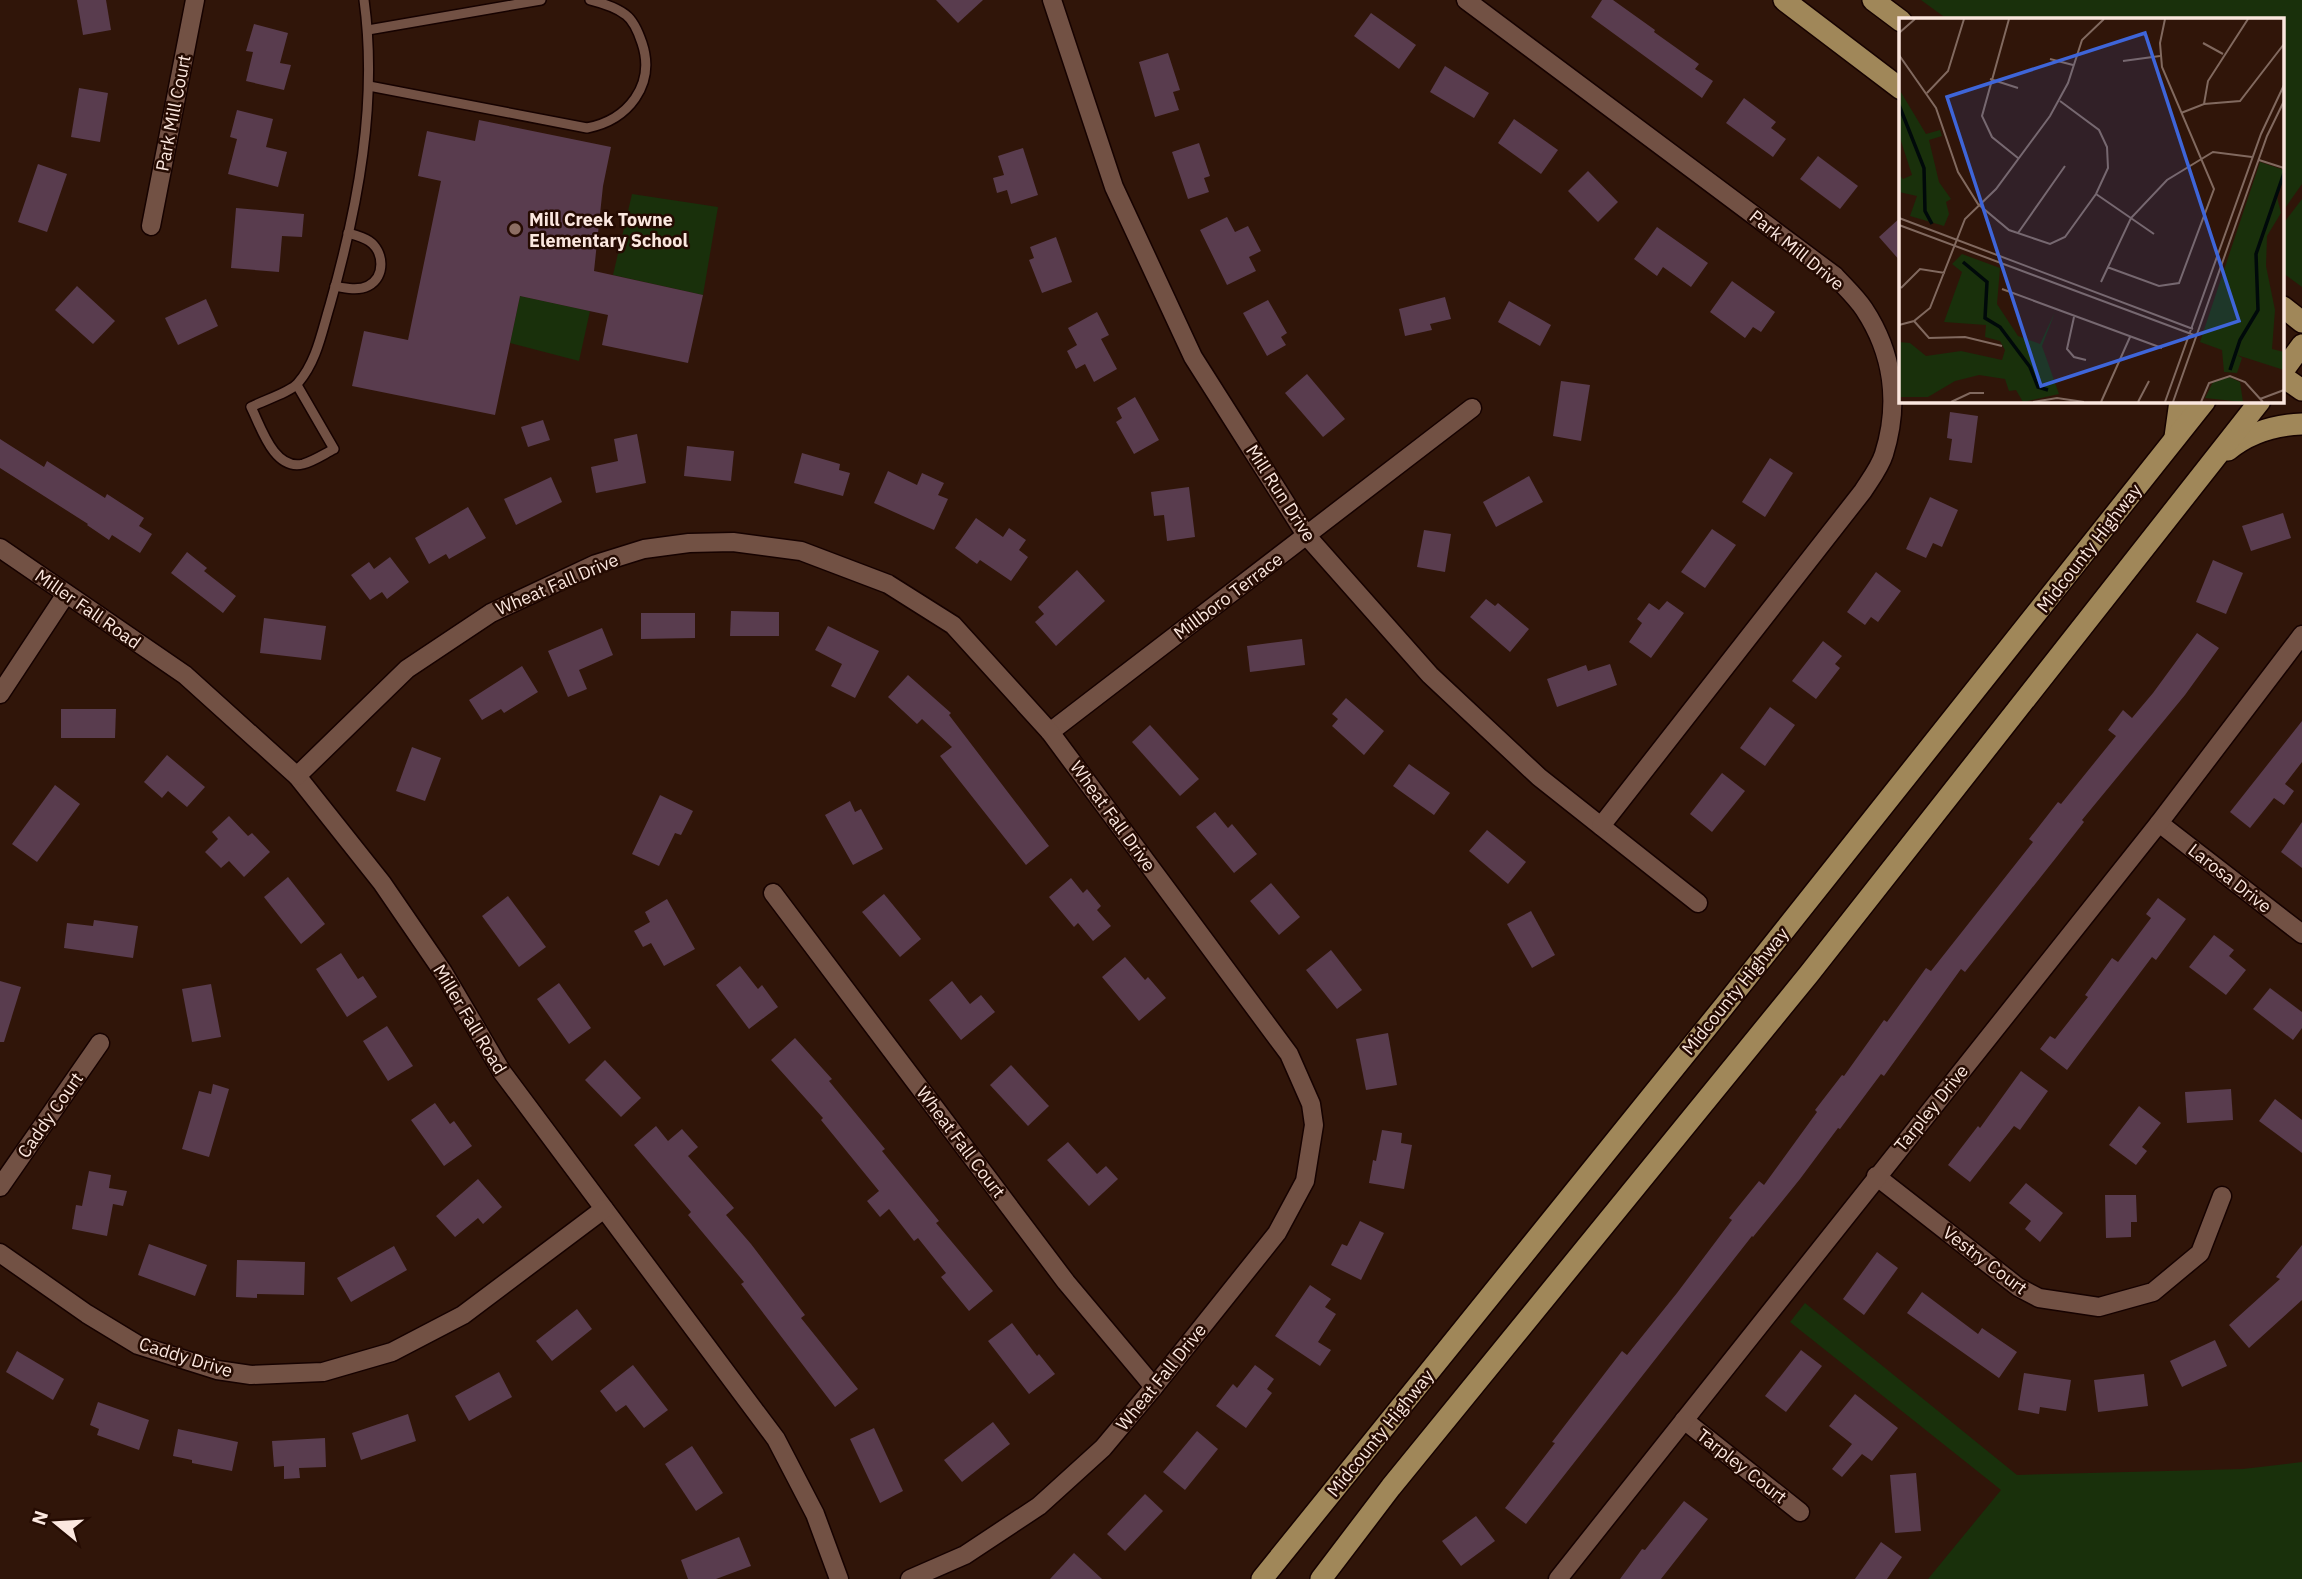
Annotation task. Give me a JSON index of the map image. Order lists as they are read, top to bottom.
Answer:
{
  "streets": {
    "main road": ["Midcounty Highway"],
    "street": [
      "Park Mill Court",
      "Park Mill Drive",
      "Mill Run Drive",
      "Wheat Fall Drive",
      "Millboro Terrace",
      "Miller Fall Road",
      "Larosa Drive",
      "Tarpley Drive",
      "Caddy Court",
      "Wheat Fall Court",
      "Vestry Court",
      "Caddy Drive",
      "Tarpley Court"
    ]
  },
  "crossings": [
    ["Park Mill Drive", "Mill Run Drive"],
    ["Mill Run Drive", "Millboro Terrace"],
    ["Wheat Fall Drive", "Millboro Terrace"],
    ["Wheat Fall Drive", "Miller Fall Road"],
    ["Wheat Fall Drive", "Wheat Fall Court"],
    ["Miller Fall Road", "Caddy Drive"],
    ["Larosa Drive", "Tarpley Drive"],
    ["Tarpley Drive", "Vestry Court"],
    ["Tarpley Drive", "Tarpley Court"]
  ],
  "places": ["Mill Creek Towne Elementary School"],
  "north": "left"
}
